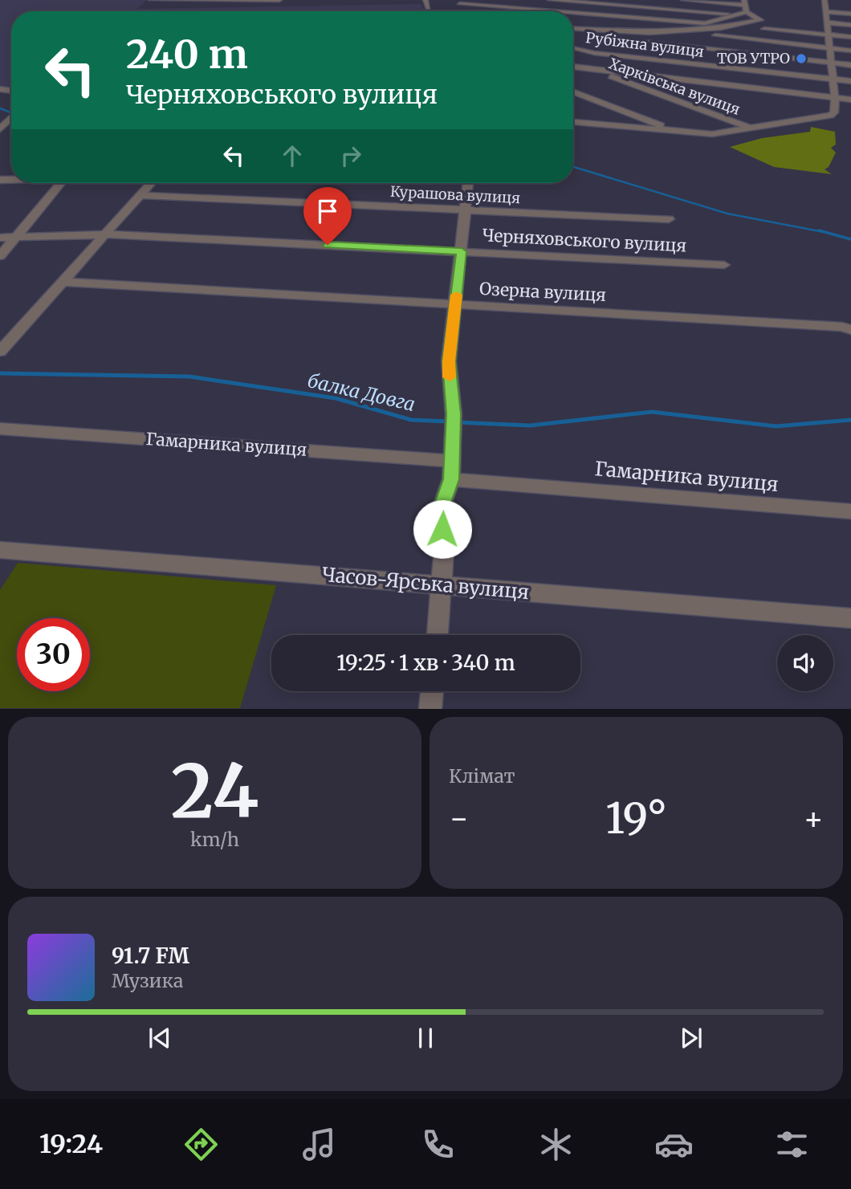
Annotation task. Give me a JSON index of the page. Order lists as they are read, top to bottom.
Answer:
{
  "streets": {
    "street": [
      "Рубіжна вулиця",
      "Харківська вулиця",
      "Курашова вулиця",
      "Черняховського вулиця",
      "Озерна вулиця",
      "Гамарника вулиця",
      "Часов-Ярська вулиця"
    ]
  },
  "water": ["балка Довга"],
  "places": ["ТОВ УТРО"],
  "page": {
    "turn": ["240 m", "Черняховського вулиця"],
    "limit": "30",
    "trip": "19:25 · 1 хв · 340 m",
    "tile": [
      ["24", "km/h"],
      "Клімат"
    ],
    "heat": ["−", "19°", "+"],
    "song": ["91.7 FM", "Музика"],
    "tabs": "19:24"
  }
}
